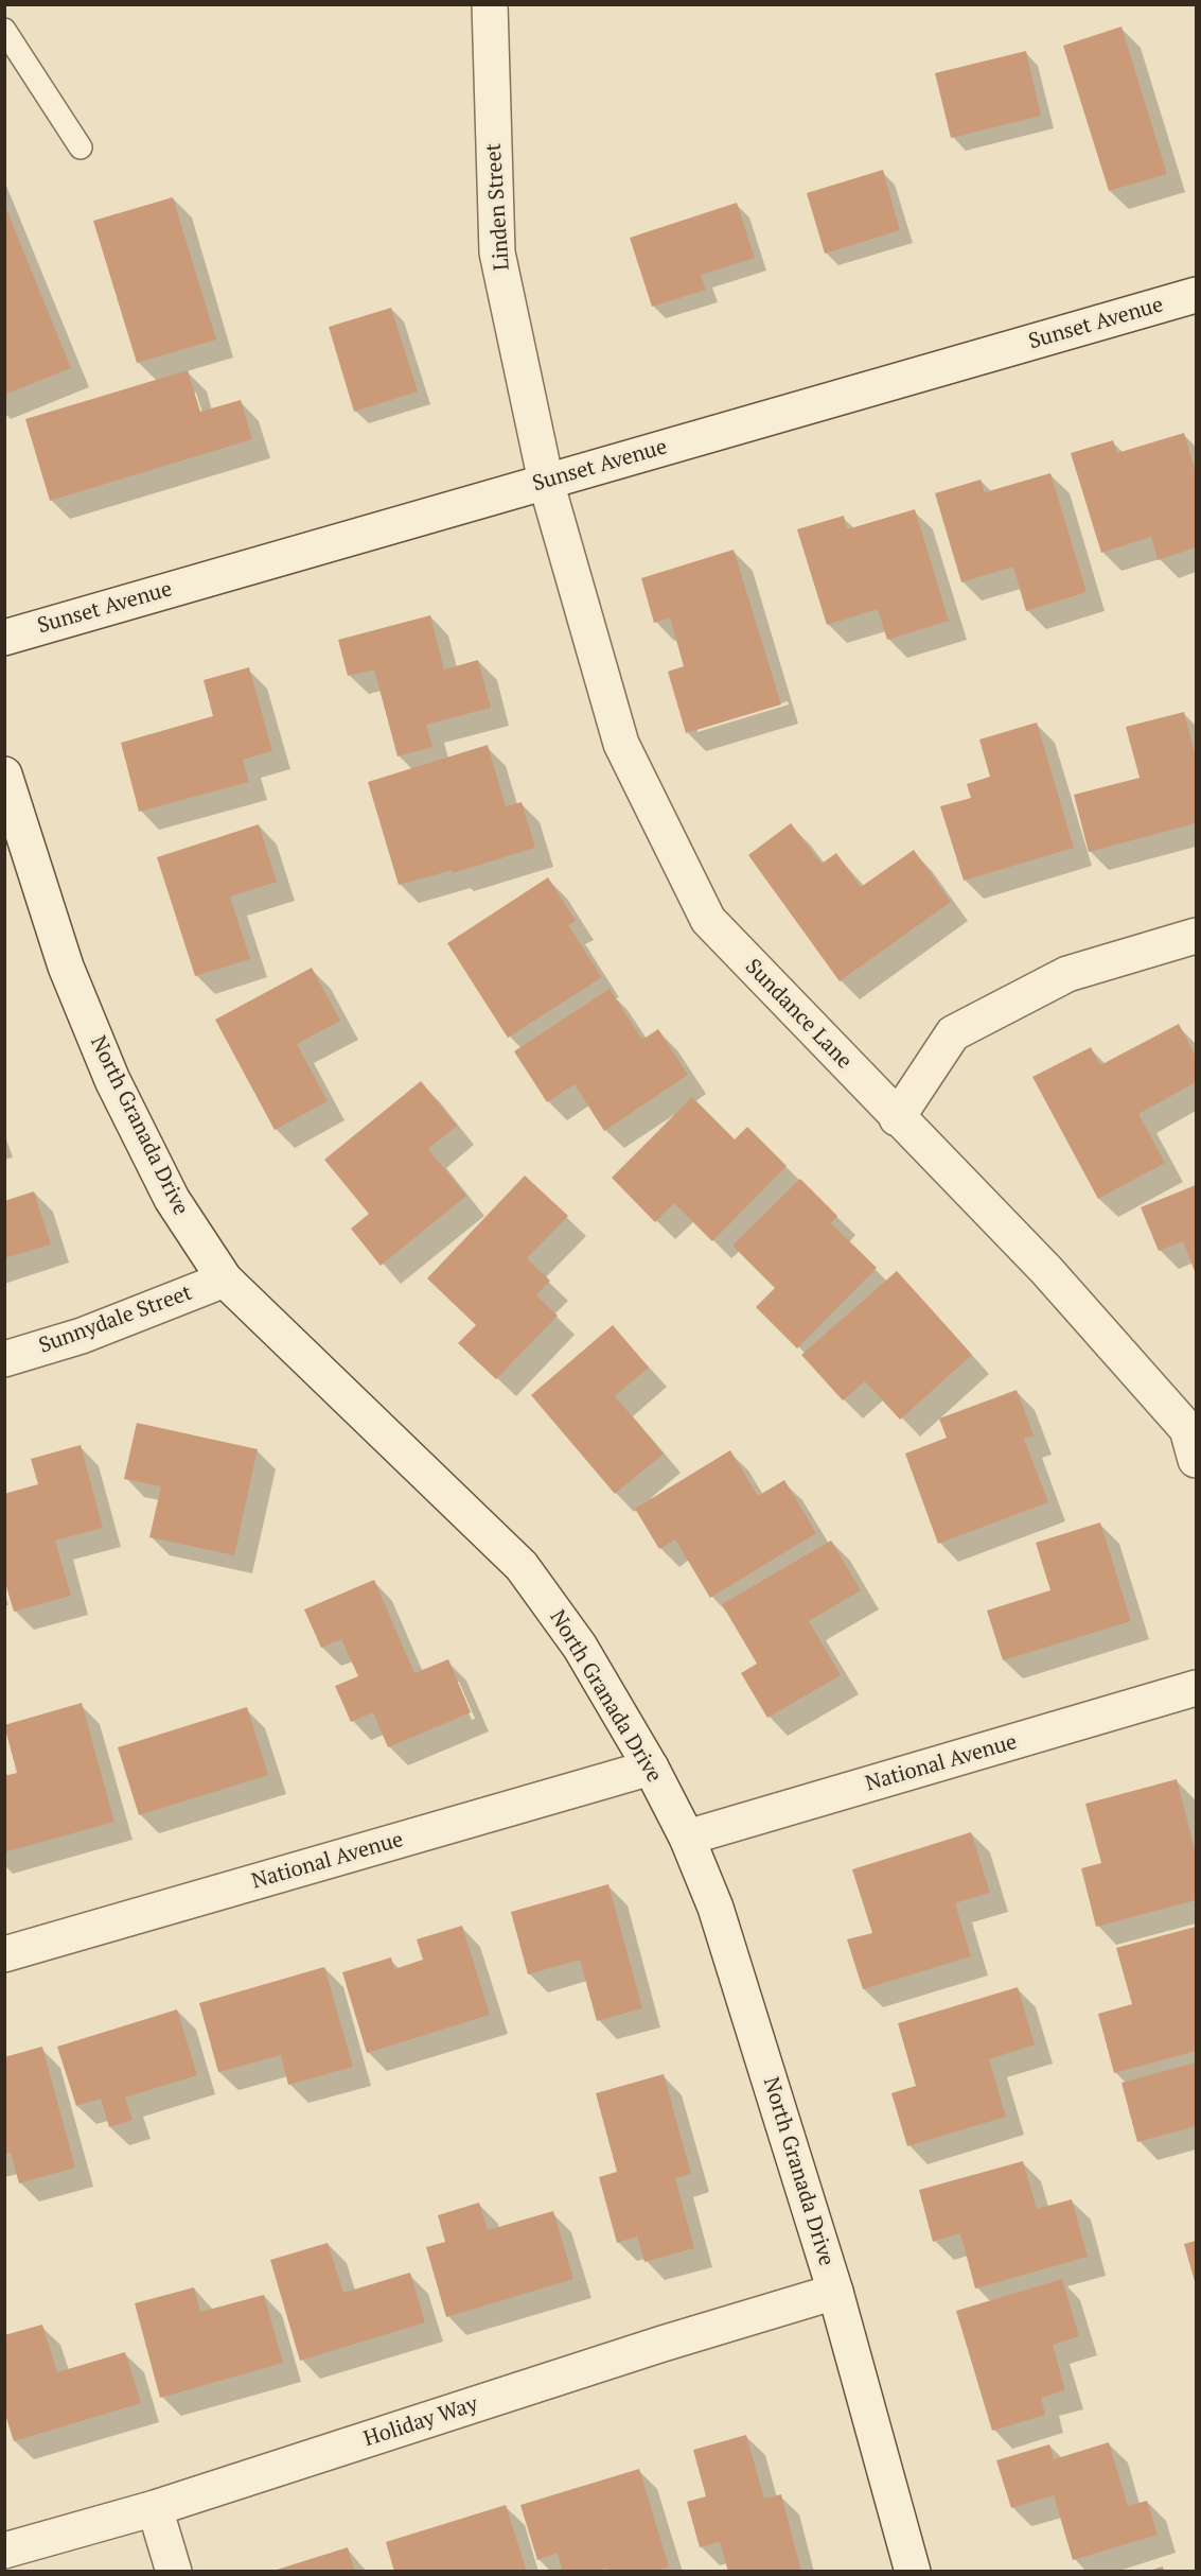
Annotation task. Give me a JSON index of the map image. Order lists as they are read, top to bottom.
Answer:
{
  "streets": {
    "street": [
      "Linden Street",
      "Sunset Avenue",
      "Sundance Lane",
      "North Granada Drive",
      "Sunnydale Street",
      "National Avenue",
      "Holiday Way"
    ]
  },
  "crossings": [
    ["Linden Street", "Sunset Avenue"],
    ["Linden Street", "Sundance Lane"],
    ["Sunset Avenue", "Sundance Lane"],
    ["North Granada Drive", "Sunnydale Street"],
    ["North Granada Drive", "National Avenue"],
    ["North Granada Drive", "Holiday Way"]
  ]
}
